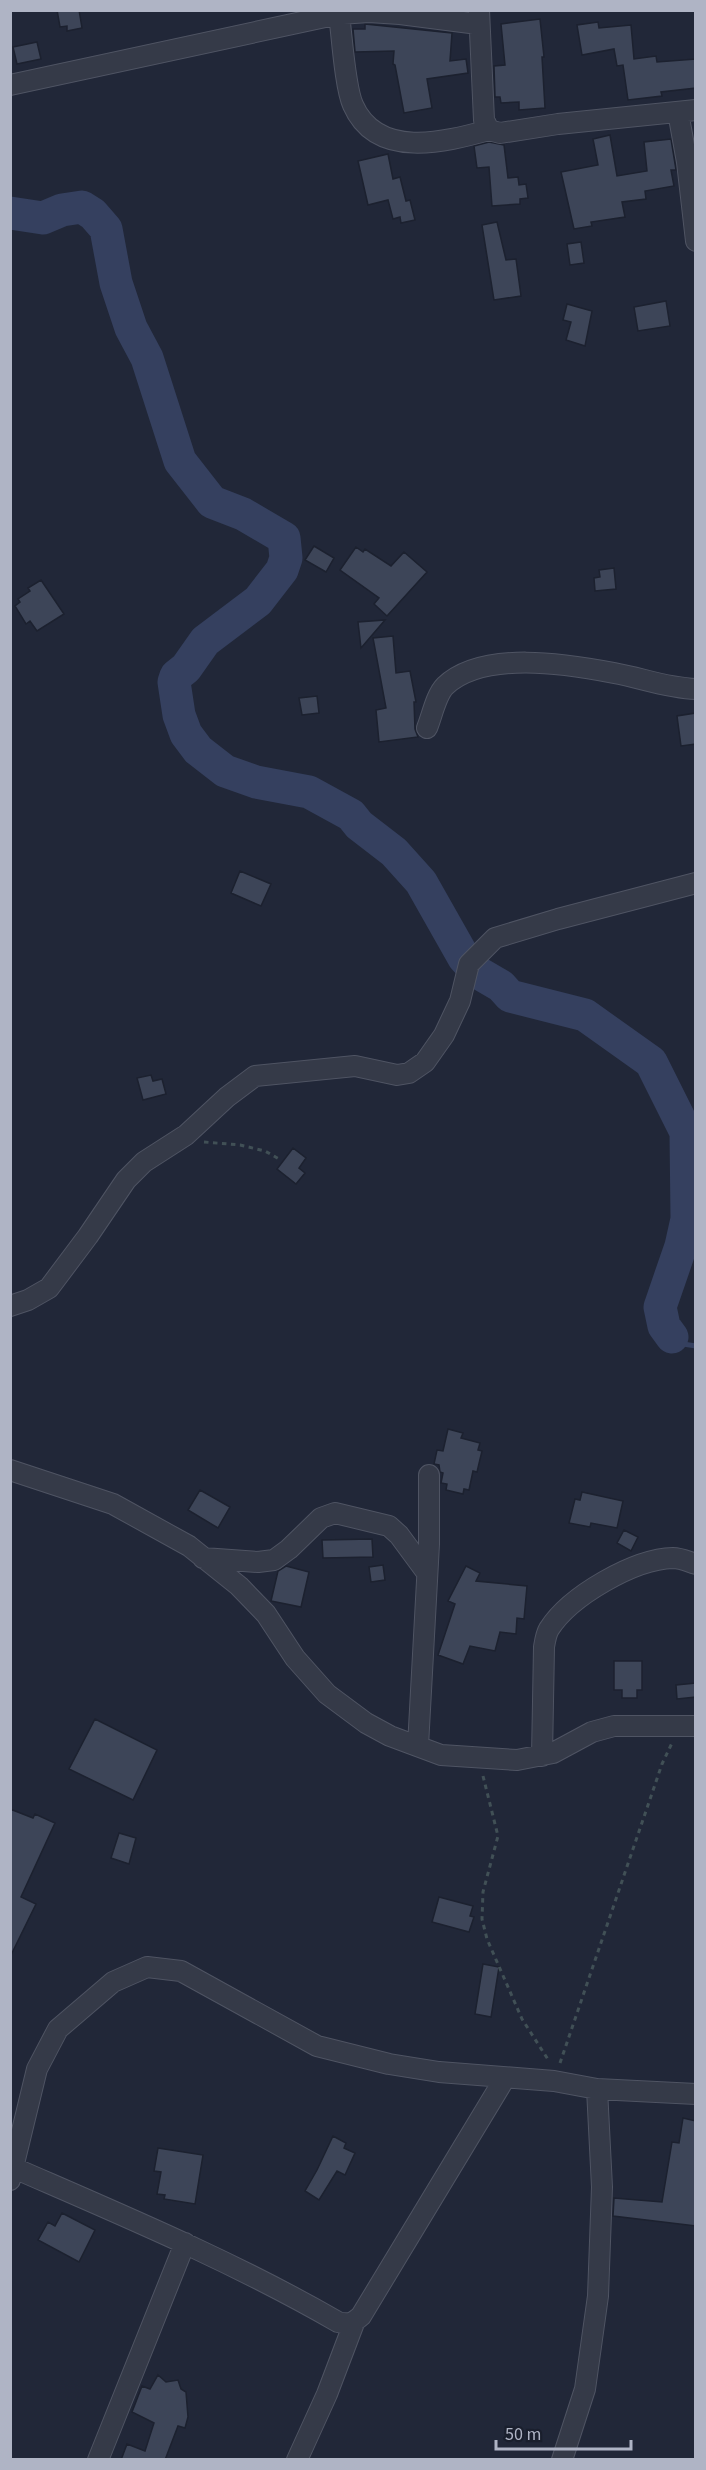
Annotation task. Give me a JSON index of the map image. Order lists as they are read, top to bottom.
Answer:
{
  "scale_bar": "50 m"
}
